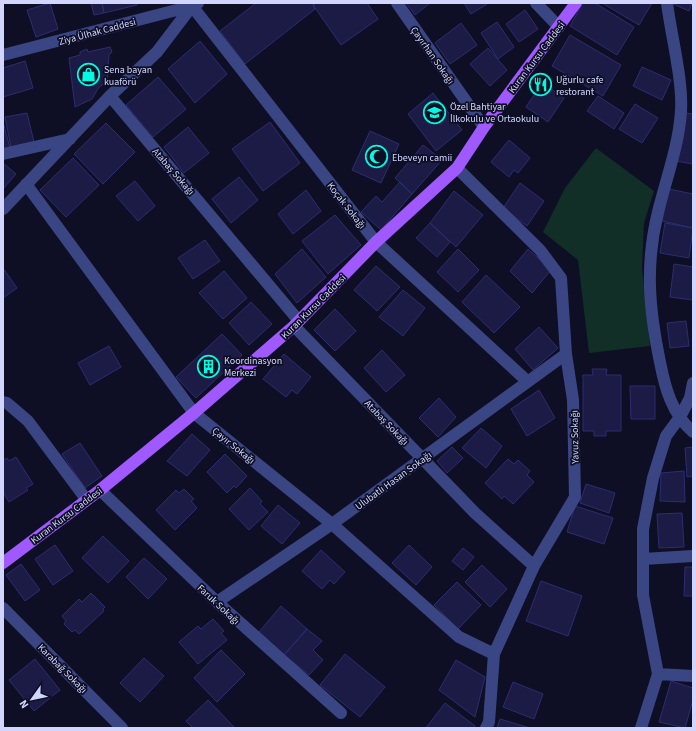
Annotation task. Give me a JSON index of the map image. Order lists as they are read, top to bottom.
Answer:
{
  "streets": {
    "main road": ["Kuran Kursu Caddesi"],
    "street": [
      "Ziya Ülhak Caddesi",
      "Çayırhan Sokağı",
      "Atabaş Sokağı",
      "Koçak Sokağı",
      "Yavuz Sokağı",
      "Çayır Sokağı",
      "Ulubatlı Hasan Sokağı",
      "Faruk Sokağı",
      "Karabağ Sokağı"
    ]
  },
  "crossings": [
    ["Ziya Ülhak Caddesi", "Koçak Sokağı"],
    ["Çayırhan Sokağı", "Kuran Kursu Caddesi"],
    ["Kuran Kursu Caddesi", "Atabaş Sokağı"],
    ["Kuran Kursu Caddesi", "Koçak Sokağı"],
    ["Kuran Kursu Caddesi", "Yavuz Sokağı"],
    ["Kuran Kursu Caddesi", "Çayır Sokağı"],
    ["Kuran Kursu Caddesi", "Faruk Sokağı"],
    ["Atabaş Sokağı", "Yavuz Sokağı"],
    ["Atabaş Sokağı", "Ulubatlı Hasan Sokağı"],
    ["Koçak Sokağı", "Ulubatlı Hasan Sokağı"],
    ["Yavuz Sokağı", "Çayır Sokağı"],
    ["Yavuz Sokağı", "Ulubatlı Hasan Sokağı"],
    ["Çayır Sokağı", "Ulubatlı Hasan Sokağı"],
    ["Ulubatlı Hasan Sokağı", "Faruk Sokağı"]
  ],
  "places": {
    "shop": ["Sena bayan kuaförü"],
    "restaurant": ["Uğurlu cafe restorant"],
    "school or university": ["Özel Bahtiyar İlkokulu ve Ortaokulu"],
    "mosque": ["Ebeveyn camii"],
    "building": ["Koordinasyon Merkezi"]
  },
  "north": "bottom left"
}
